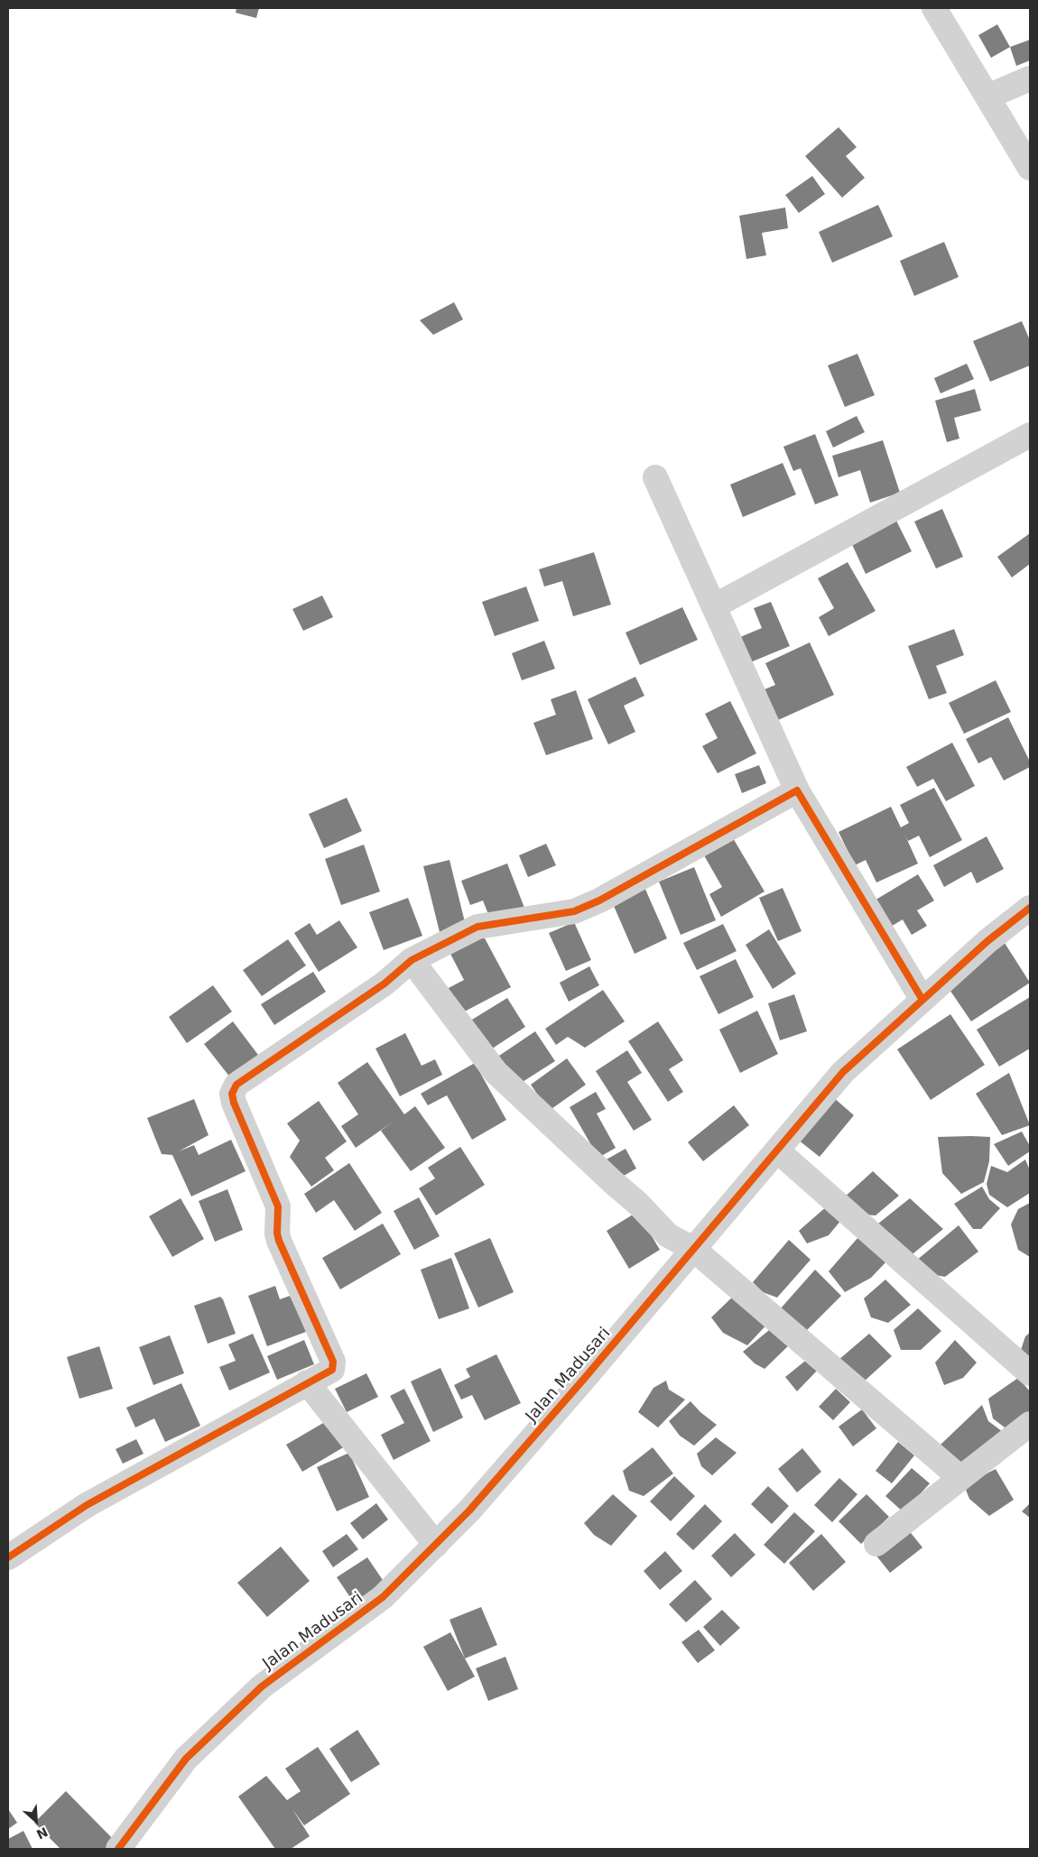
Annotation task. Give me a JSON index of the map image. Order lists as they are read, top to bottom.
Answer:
{
  "streets": {
    "street": ["Jalan Madusari"]
  },
  "north": "bottom right"
}
